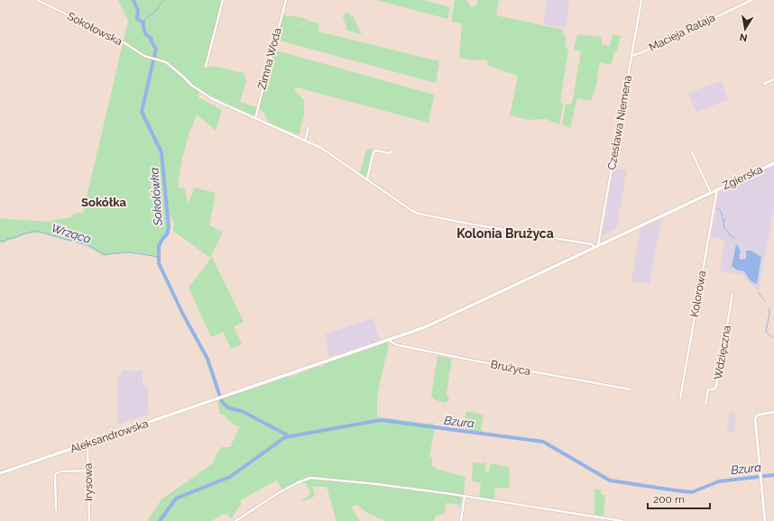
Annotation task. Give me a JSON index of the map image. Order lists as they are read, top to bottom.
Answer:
{
  "streets": {
    "main road": ["Zgierska", "Aleksandrowska"],
    "street": [
      "Sokołowska",
      "Macieja Rataja",
      "Zimna Woda",
      "Czesława Niemena",
      "Kolorowa",
      "Wdzięczna",
      "Brużyca",
      "Irysowa"
    ]
  },
  "crossings": [
    ["Sokołowska", "Zimna Woda"],
    ["Macieja Rataja", "Czesława Niemena"],
    ["Czesława Niemena", "Zgierska"],
    ["Zgierska", "Kolorowa"],
    ["Zgierska", "Brużyca"],
    ["Zgierska", "Aleksandrowska"],
    ["Brużyca", "Aleksandrowska"],
    ["Aleksandrowska", "Irysowa"]
  ],
  "districts": ["Sokółka", "Kolonia Brużyca"],
  "water": ["Sokołówka", "Wrząca", "Bzura"],
  "scale_bar": "200 m",
  "north": "bottom"
}
